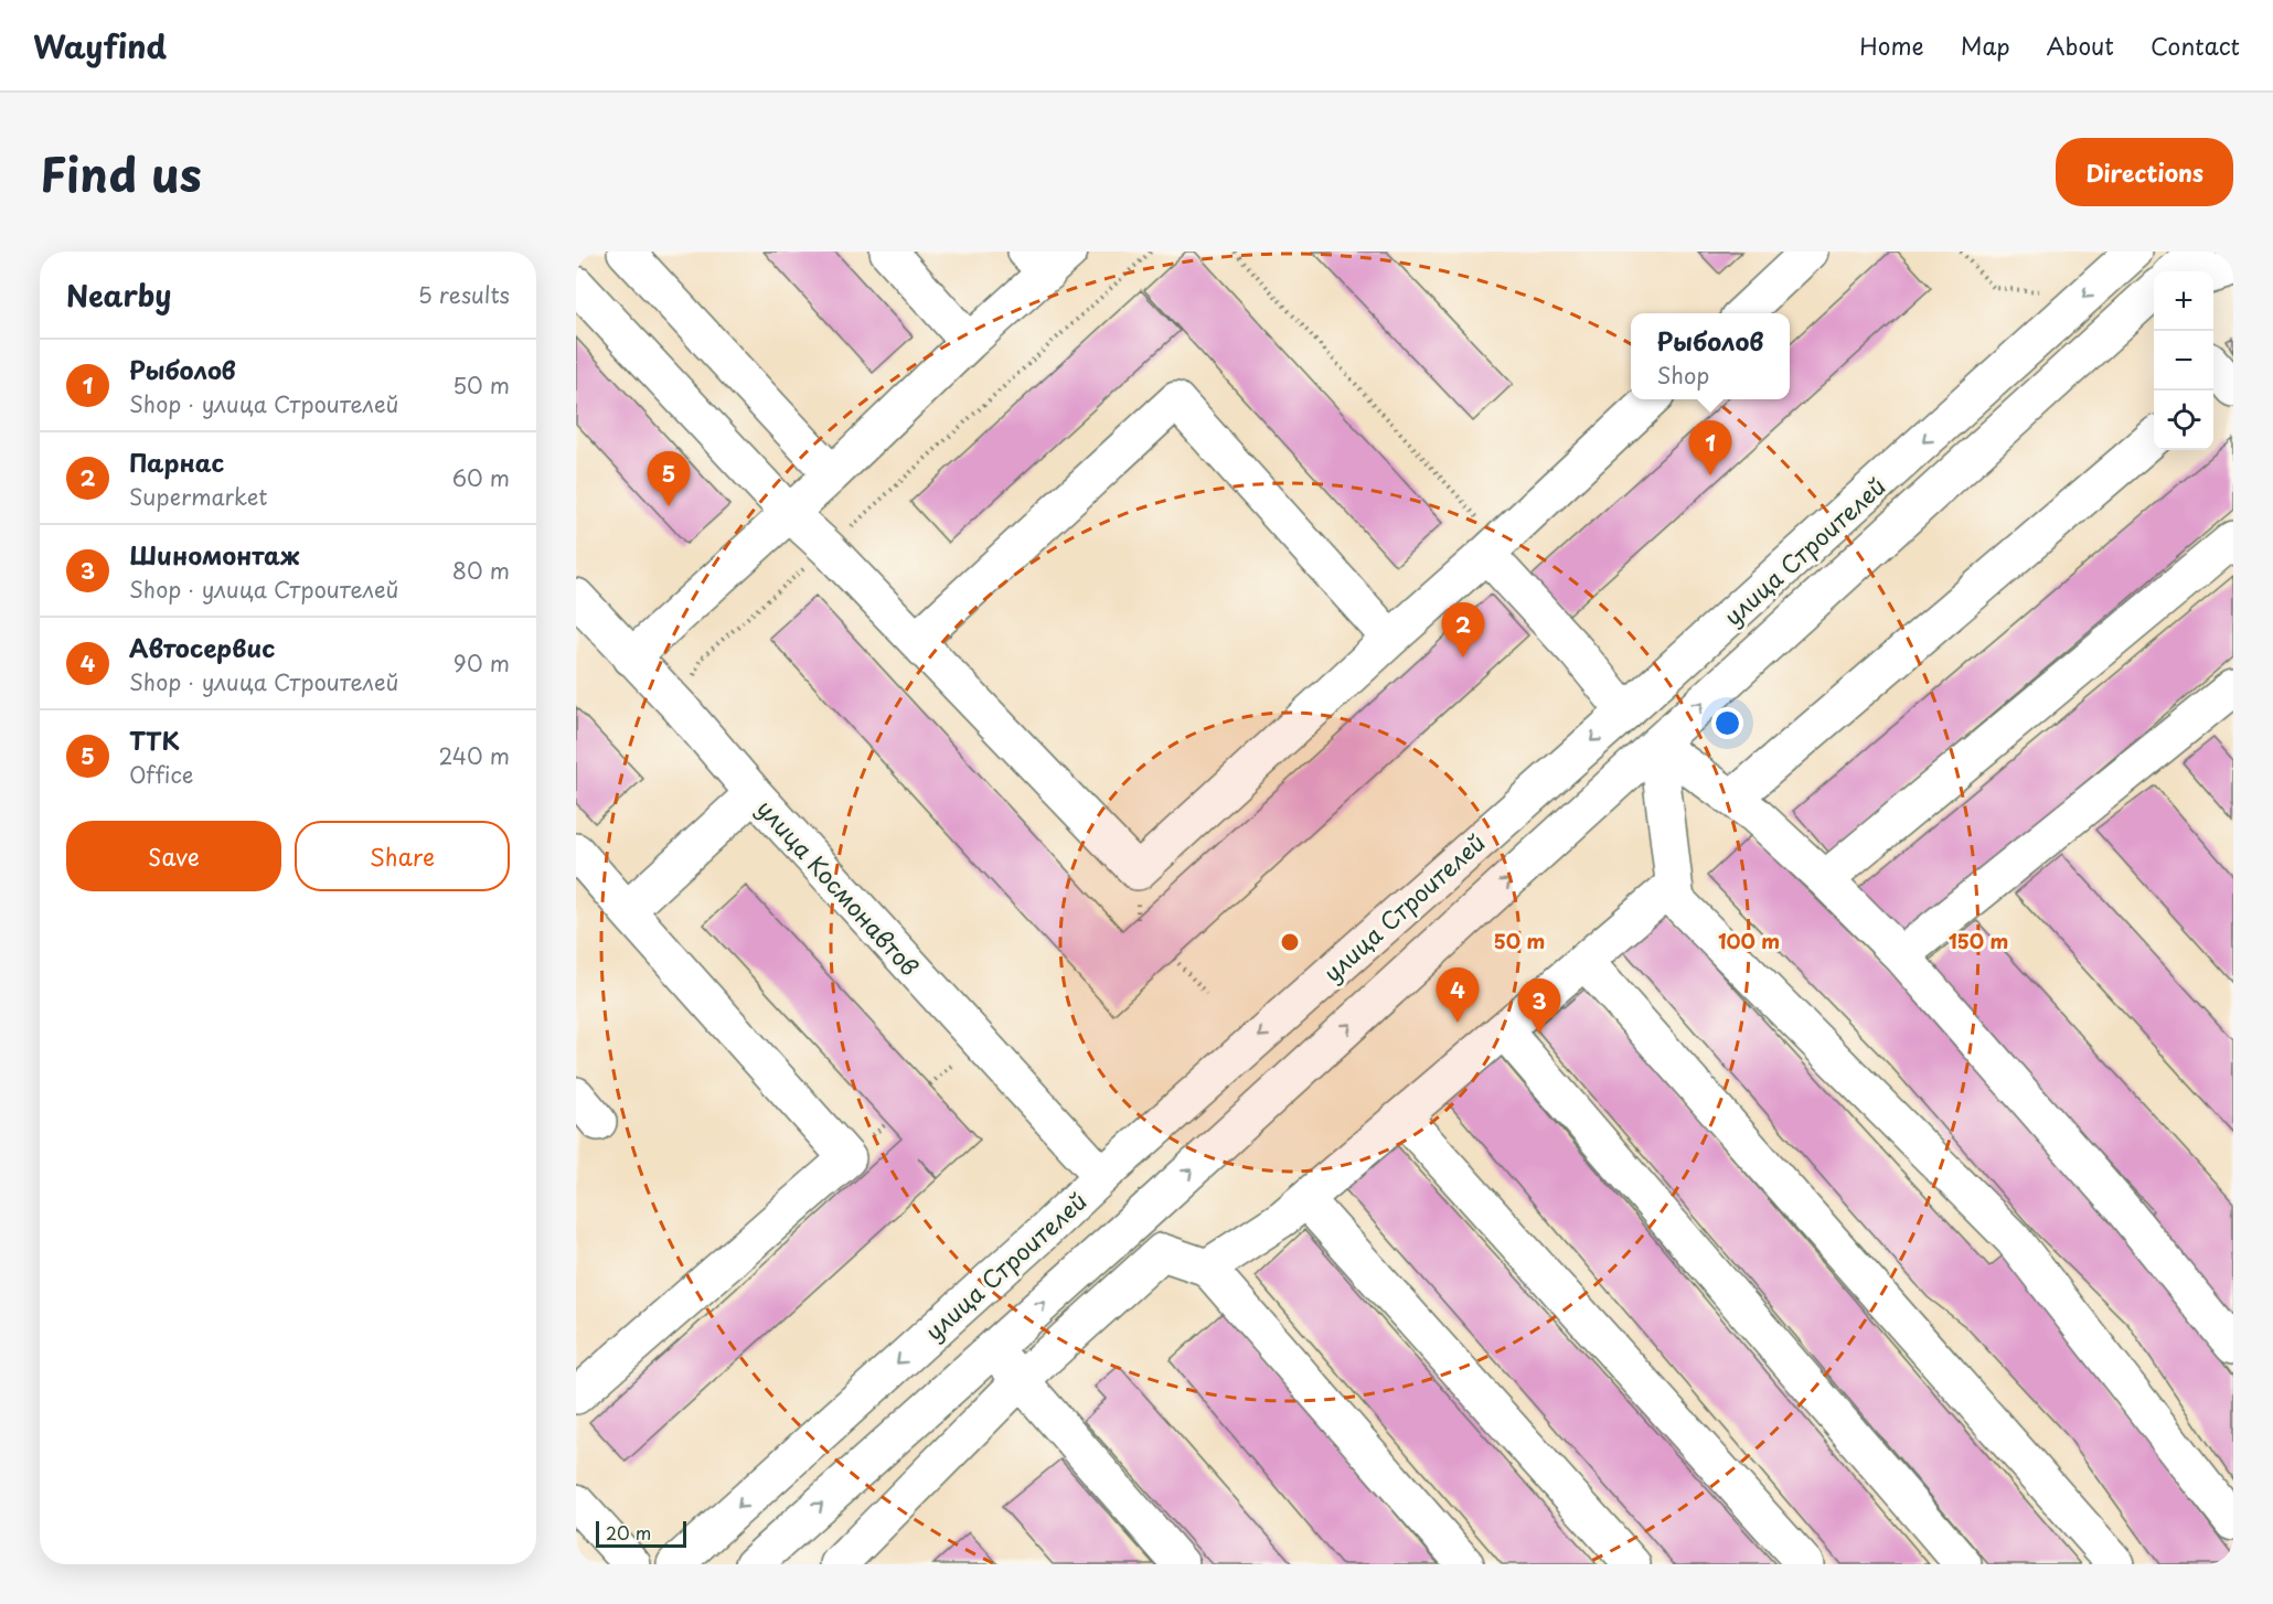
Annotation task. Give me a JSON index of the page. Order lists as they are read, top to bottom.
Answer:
{
  "streets": {
    "main road": ["улица Строителей", "улица Космонавтов"]
  },
  "crossings": [
    ["улица Строителей", "улица Космонавтов"]
  ],
  "scale_bar": "20 m",
  "page": {
    "header": "Wayfind",
    "nav": [
      "Home",
      "Map",
      "About",
      "Contact"
    ],
    "title": "Find us",
    "buttons": [
      "Directions",
      ["Save", "Share"]
    ],
    "heading": ["Nearby", "5 results"],
    "map_buttons": ["+", "−"],
    "popup": ["Рыболов", "Shop"],
    "list": [
      {
        "mark": "1",
        "name": "Рыболов",
        "note": "Shop · улица Строителей",
        "value": "50 m"
      },
      {
        "mark": "2",
        "name": "Парнас",
        "note": "Supermarket",
        "value": "60 m"
      },
      {
        "mark": "3",
        "name": "Шиномонтаж",
        "note": "Shop · улица Строителей",
        "value": "80 m"
      },
      {
        "mark": "4",
        "name": "Автосервис",
        "note": "Shop · улица Строителей",
        "value": "90 m"
      },
      {
        "mark": "5",
        "name": "ТТК",
        "note": "Office",
        "value": "240 m"
      }
    ],
    "pins": [
      "1",
      "5",
      "2",
      "4",
      "3"
    ],
    "scale": "20 m"
  },
  "rings": ["50 m", "100 m", "150 m"]
}
